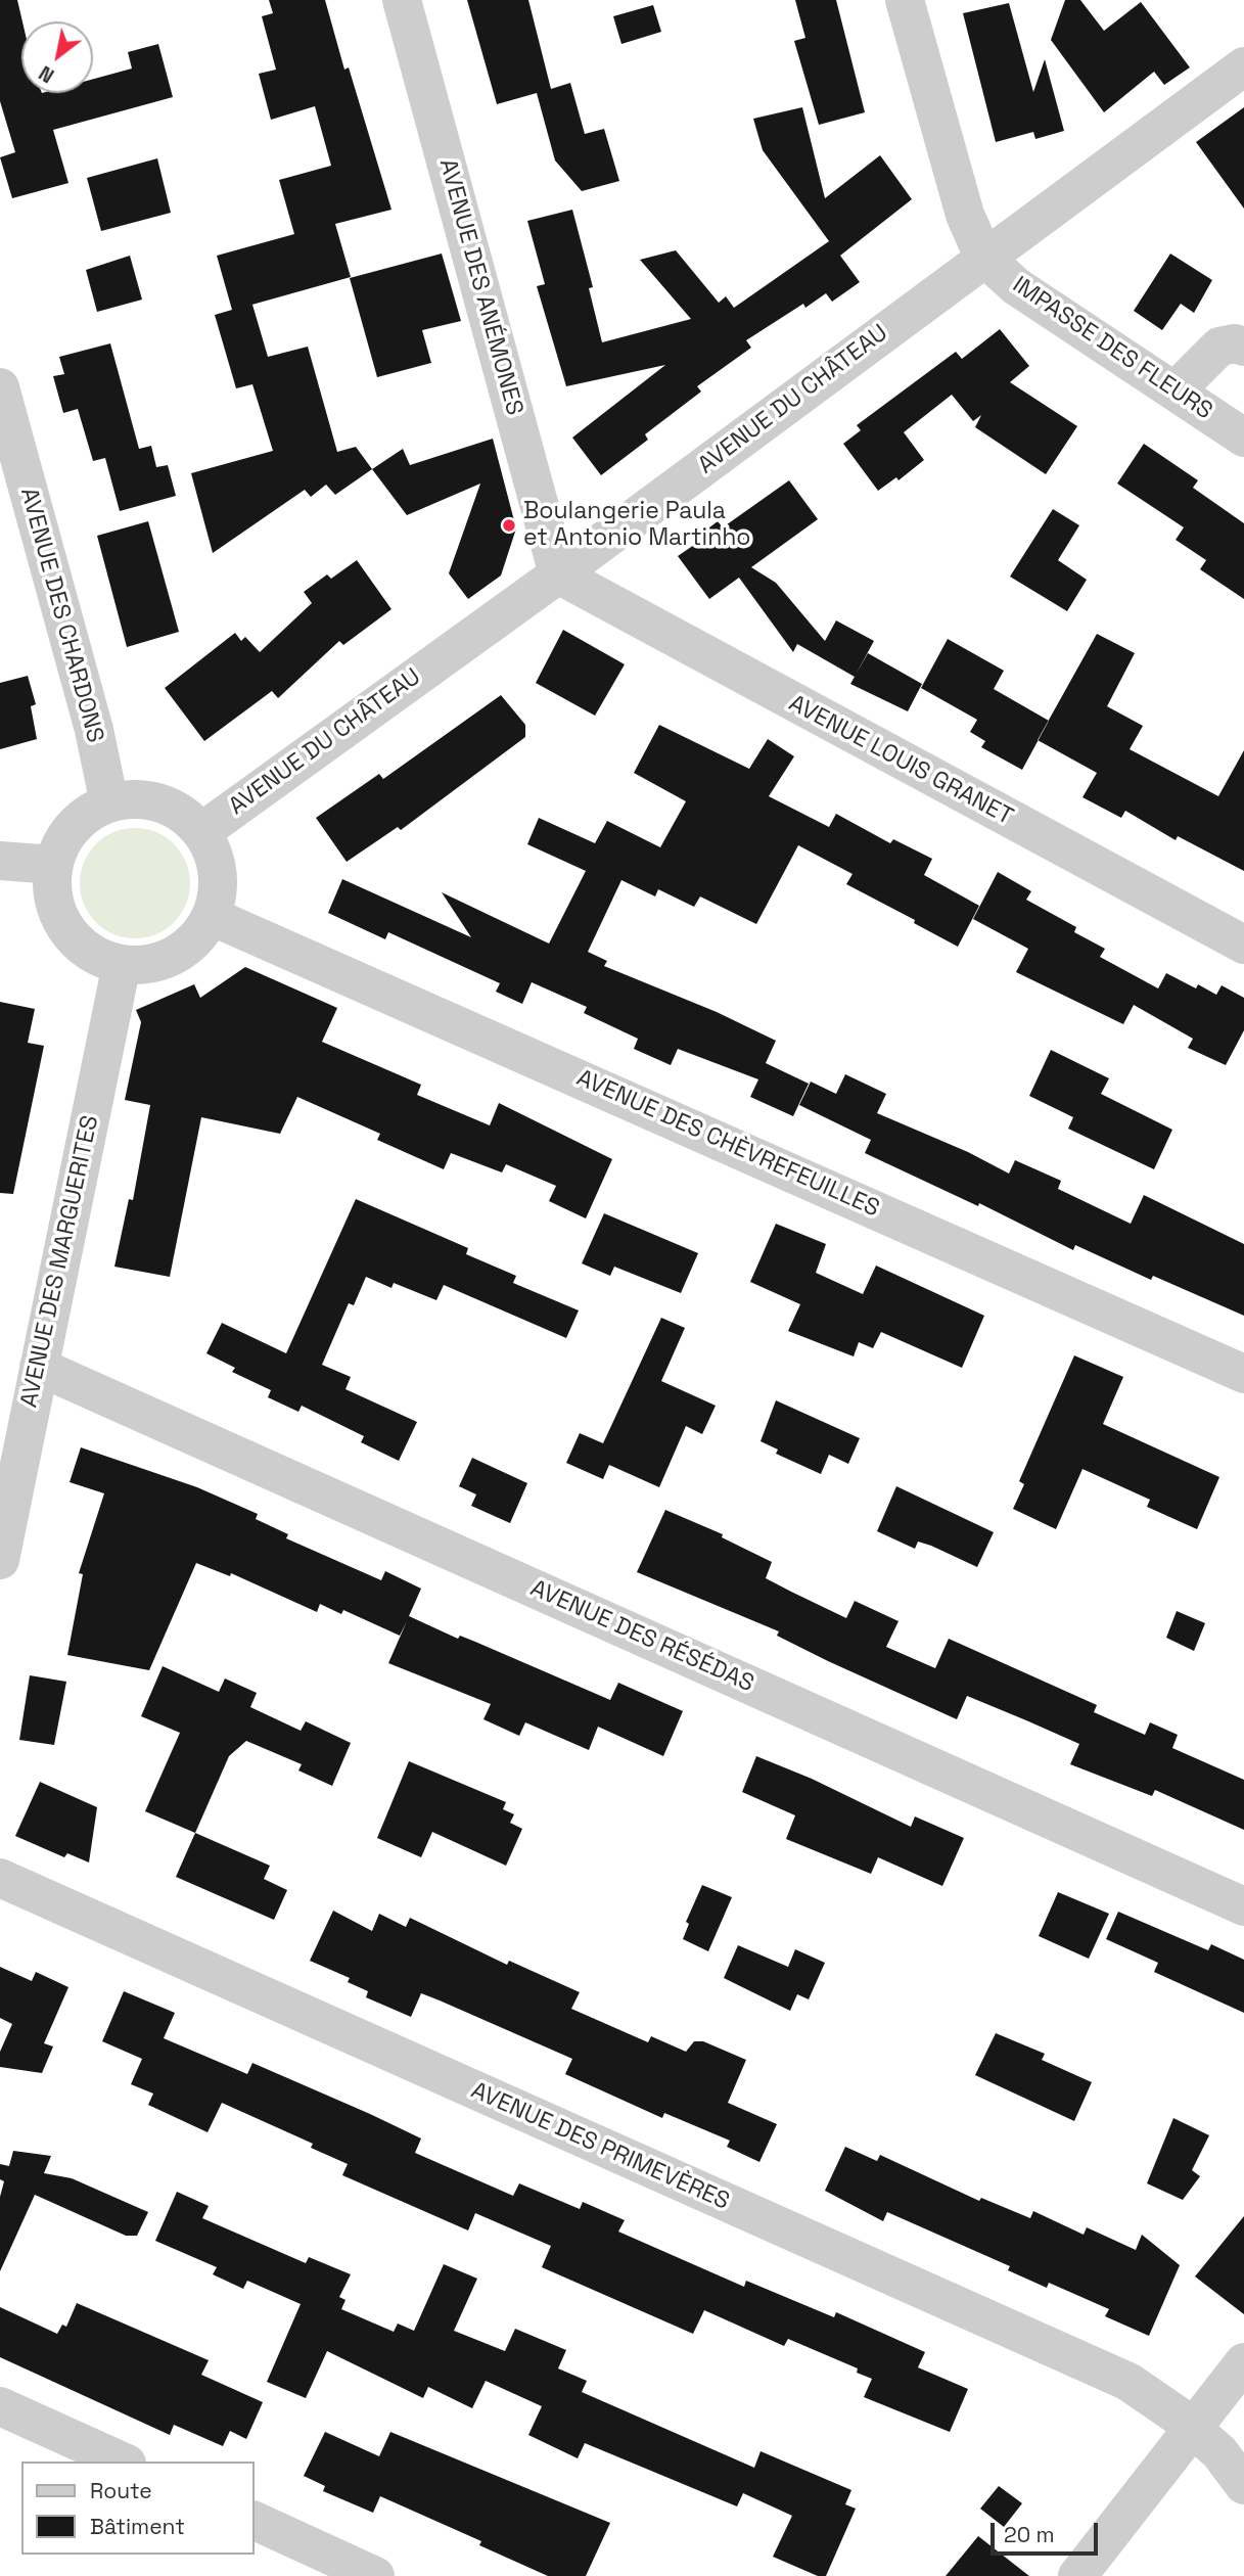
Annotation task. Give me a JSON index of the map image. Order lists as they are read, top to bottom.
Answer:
{
  "streets": {
    "street": [
      "AVENUE DES ANÉMONES",
      "IMPASSE DES FLEURS",
      "AVENUE DU CHÂTEAU",
      "AVENUE DES CHARDONS",
      "AVENUE LOUIS GRANET",
      "AVENUE DES CHÈVREFEUILLES",
      "AVENUE DES MARGUERITES",
      "AVENUE DES RÉSÉDAS",
      "AVENUE DES PRIMEVÈRES"
    ]
  },
  "crossings": [
    ["AVENUE DES ANÉMONES", "AVENUE DU CHÂTEAU"],
    ["AVENUE DES ANÉMONES", "AVENUE LOUIS GRANET"],
    ["IMPASSE DES FLEURS", "AVENUE DU CHÂTEAU"],
    ["AVENUE DU CHÂTEAU", "AVENUE DES CHARDONS"],
    ["AVENUE DU CHÂTEAU", "AVENUE LOUIS GRANET"],
    ["AVENUE DU CHÂTEAU", "AVENUE DES CHÈVREFEUILLES"],
    ["AVENUE DU CHÂTEAU", "AVENUE DES MARGUERITES"],
    ["AVENUE DES CHARDONS", "AVENUE DES CHÈVREFEUILLES"],
    ["AVENUE DES CHARDONS", "AVENUE DES MARGUERITES"],
    ["AVENUE DES CHÈVREFEUILLES", "AVENUE DES MARGUERITES"],
    ["AVENUE DES MARGUERITES", "AVENUE DES RÉSÉDAS"]
  ],
  "places": ["Boulangerie Paula et Antonio Martinho"],
  "legend": ["Route", "Bâtiment"],
  "scale_bar": "20 m",
  "north": "bottom left"
}
